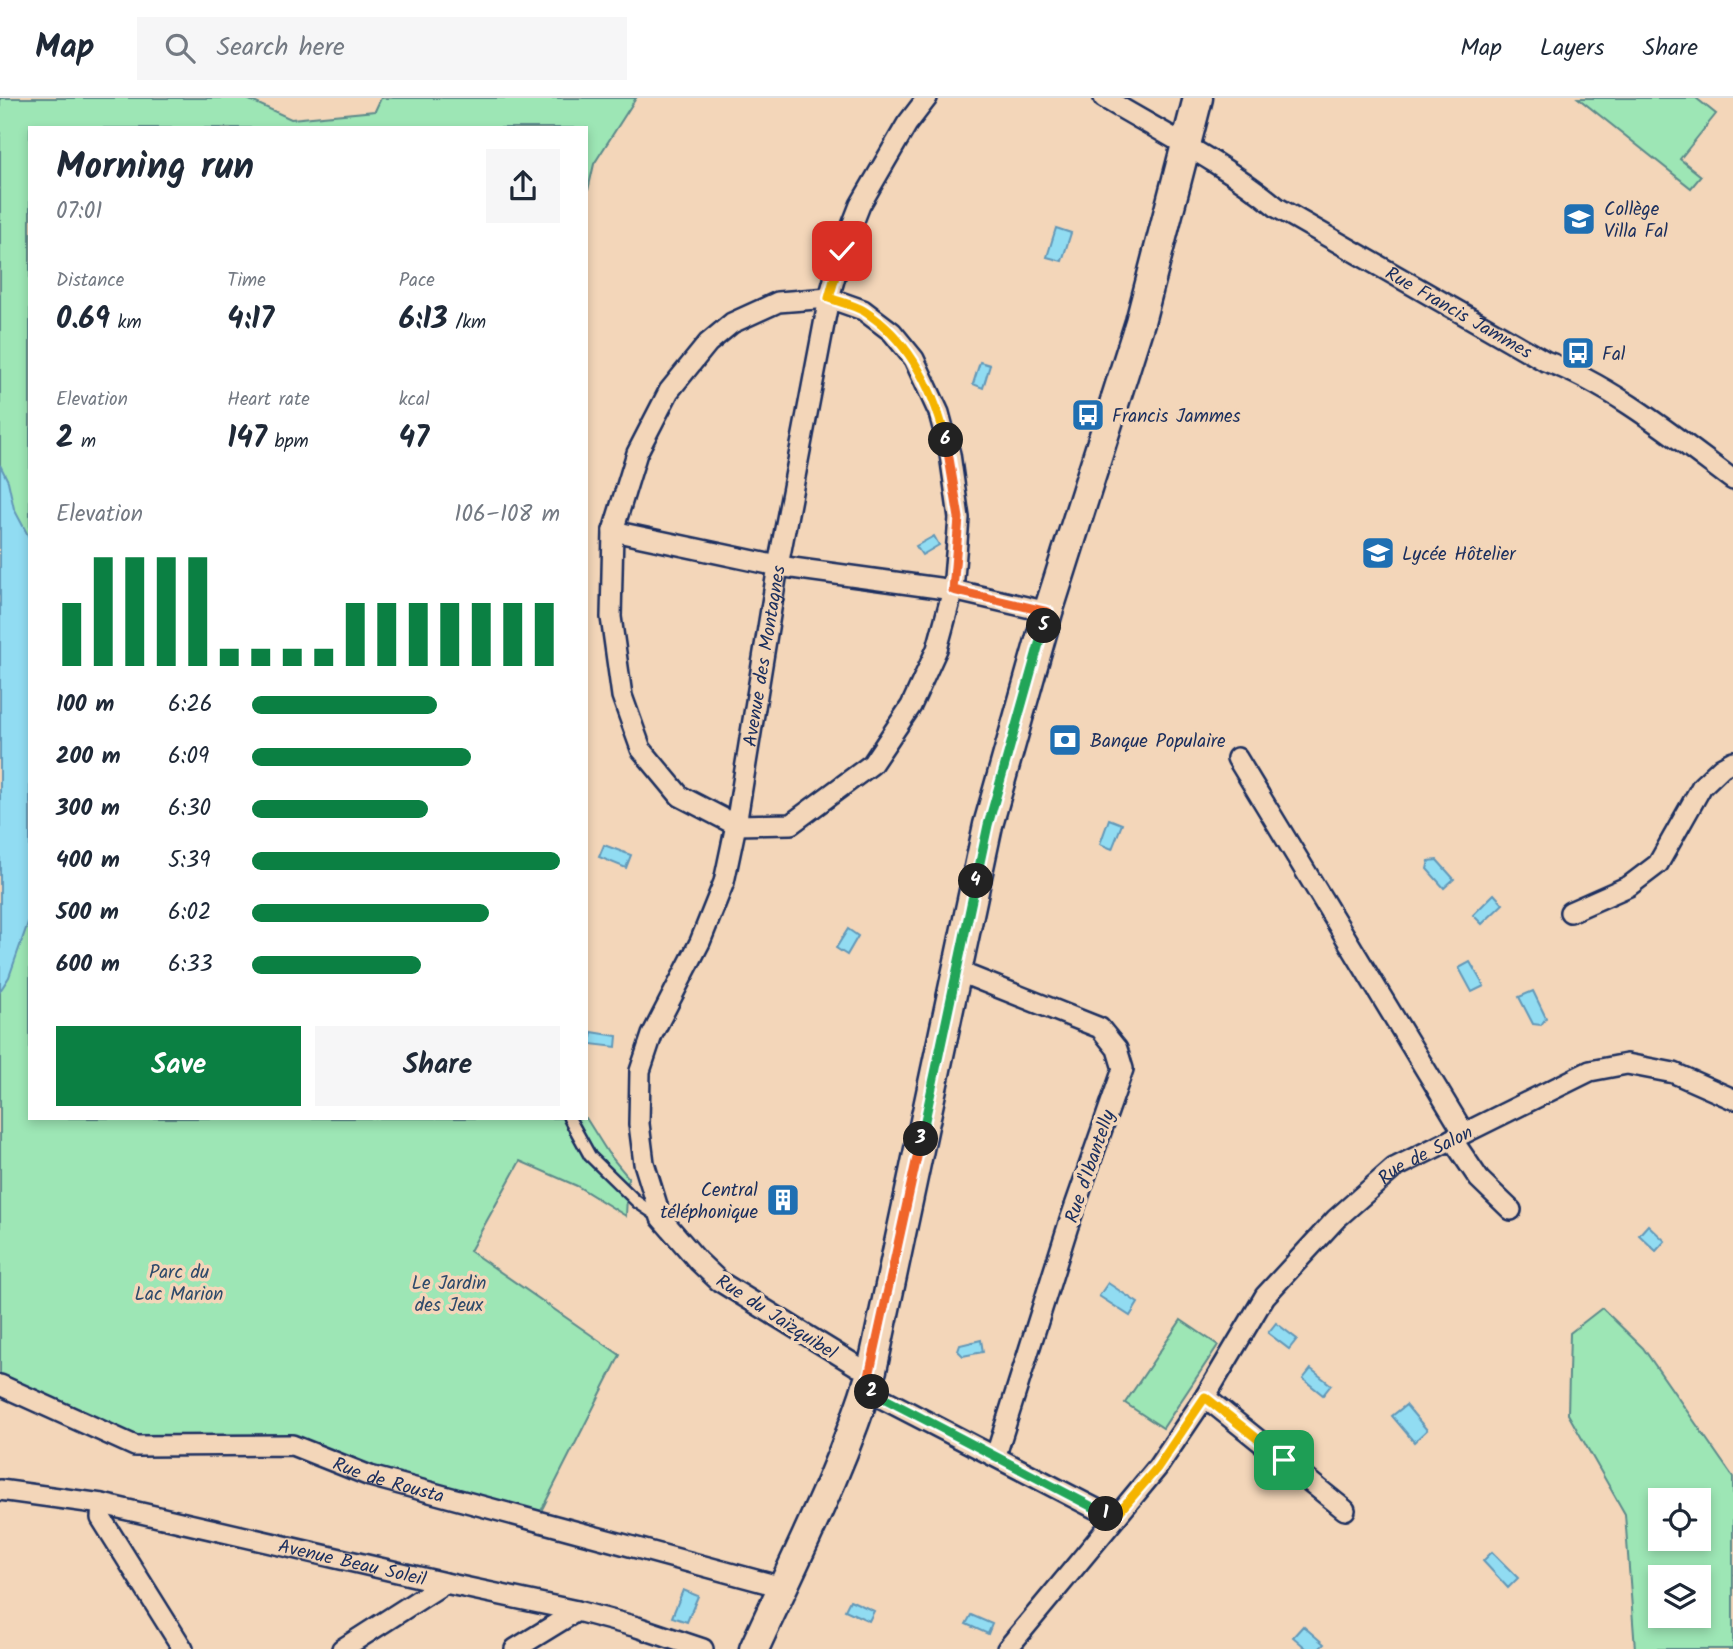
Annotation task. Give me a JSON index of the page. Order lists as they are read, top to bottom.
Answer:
{
  "streets": {
    "street": [
      "Rue Francis Jammes",
      "Avenue des Montagnes",
      "Rue de Salon",
      "Rue d'Ibantelly",
      "Rue du Jaïzquibel",
      "Rue de Rousta",
      "Avenue Beau Soleil"
    ]
  },
  "crossings": [
    ["Avenue des Montagnes", "Rue du Jaïzquibel"],
    ["Rue de Salon", "Rue du Jaïzquibel"],
    ["Rue d'Ibantelly", "Rue du Jaïzquibel"]
  ],
  "parks": ["Parc du Lac Marion", "Le Jardin des Jeux"],
  "places": {
    "school or university": ["Collège Villa Fal", "Lycée Hôtelier"],
    "bus stop": ["Fal", "Francis Jammes"],
    "bank": ["Banque Populaire"],
    "building": ["Central téléphonique"]
  },
  "page": {
    "header": "Map",
    "search": "Search here",
    "nav": ["Map", "Layers", "Share"],
    "heading": ["Morning run", "07:01"],
    "stats": [
      ["Distance", "0.69 km"],
      ["Time", "4:17"],
      ["Pace", "6:13 /km"],
      ["Elevation", "2 m"],
      ["Heart rate", "147 bpm"],
      ["kcal", "47"]
    ],
    "pins": [
      "6",
      "5",
      "4",
      "3",
      "2",
      "1"
    ],
    "chart": ["Elevation", "106–108 m"],
    "list": [
      {
        "name": "100 m",
        "note": "6:26"
      },
      {
        "name": "200 m",
        "note": "6:09"
      },
      {
        "name": "300 m",
        "note": "6:30"
      },
      {
        "name": "400 m",
        "note": "5:39"
      },
      {
        "name": "500 m",
        "note": "6:02"
      },
      {
        "name": "600 m",
        "note": "6:33"
      }
    ],
    "buttons": ["Save", "Share"]
  }
}
